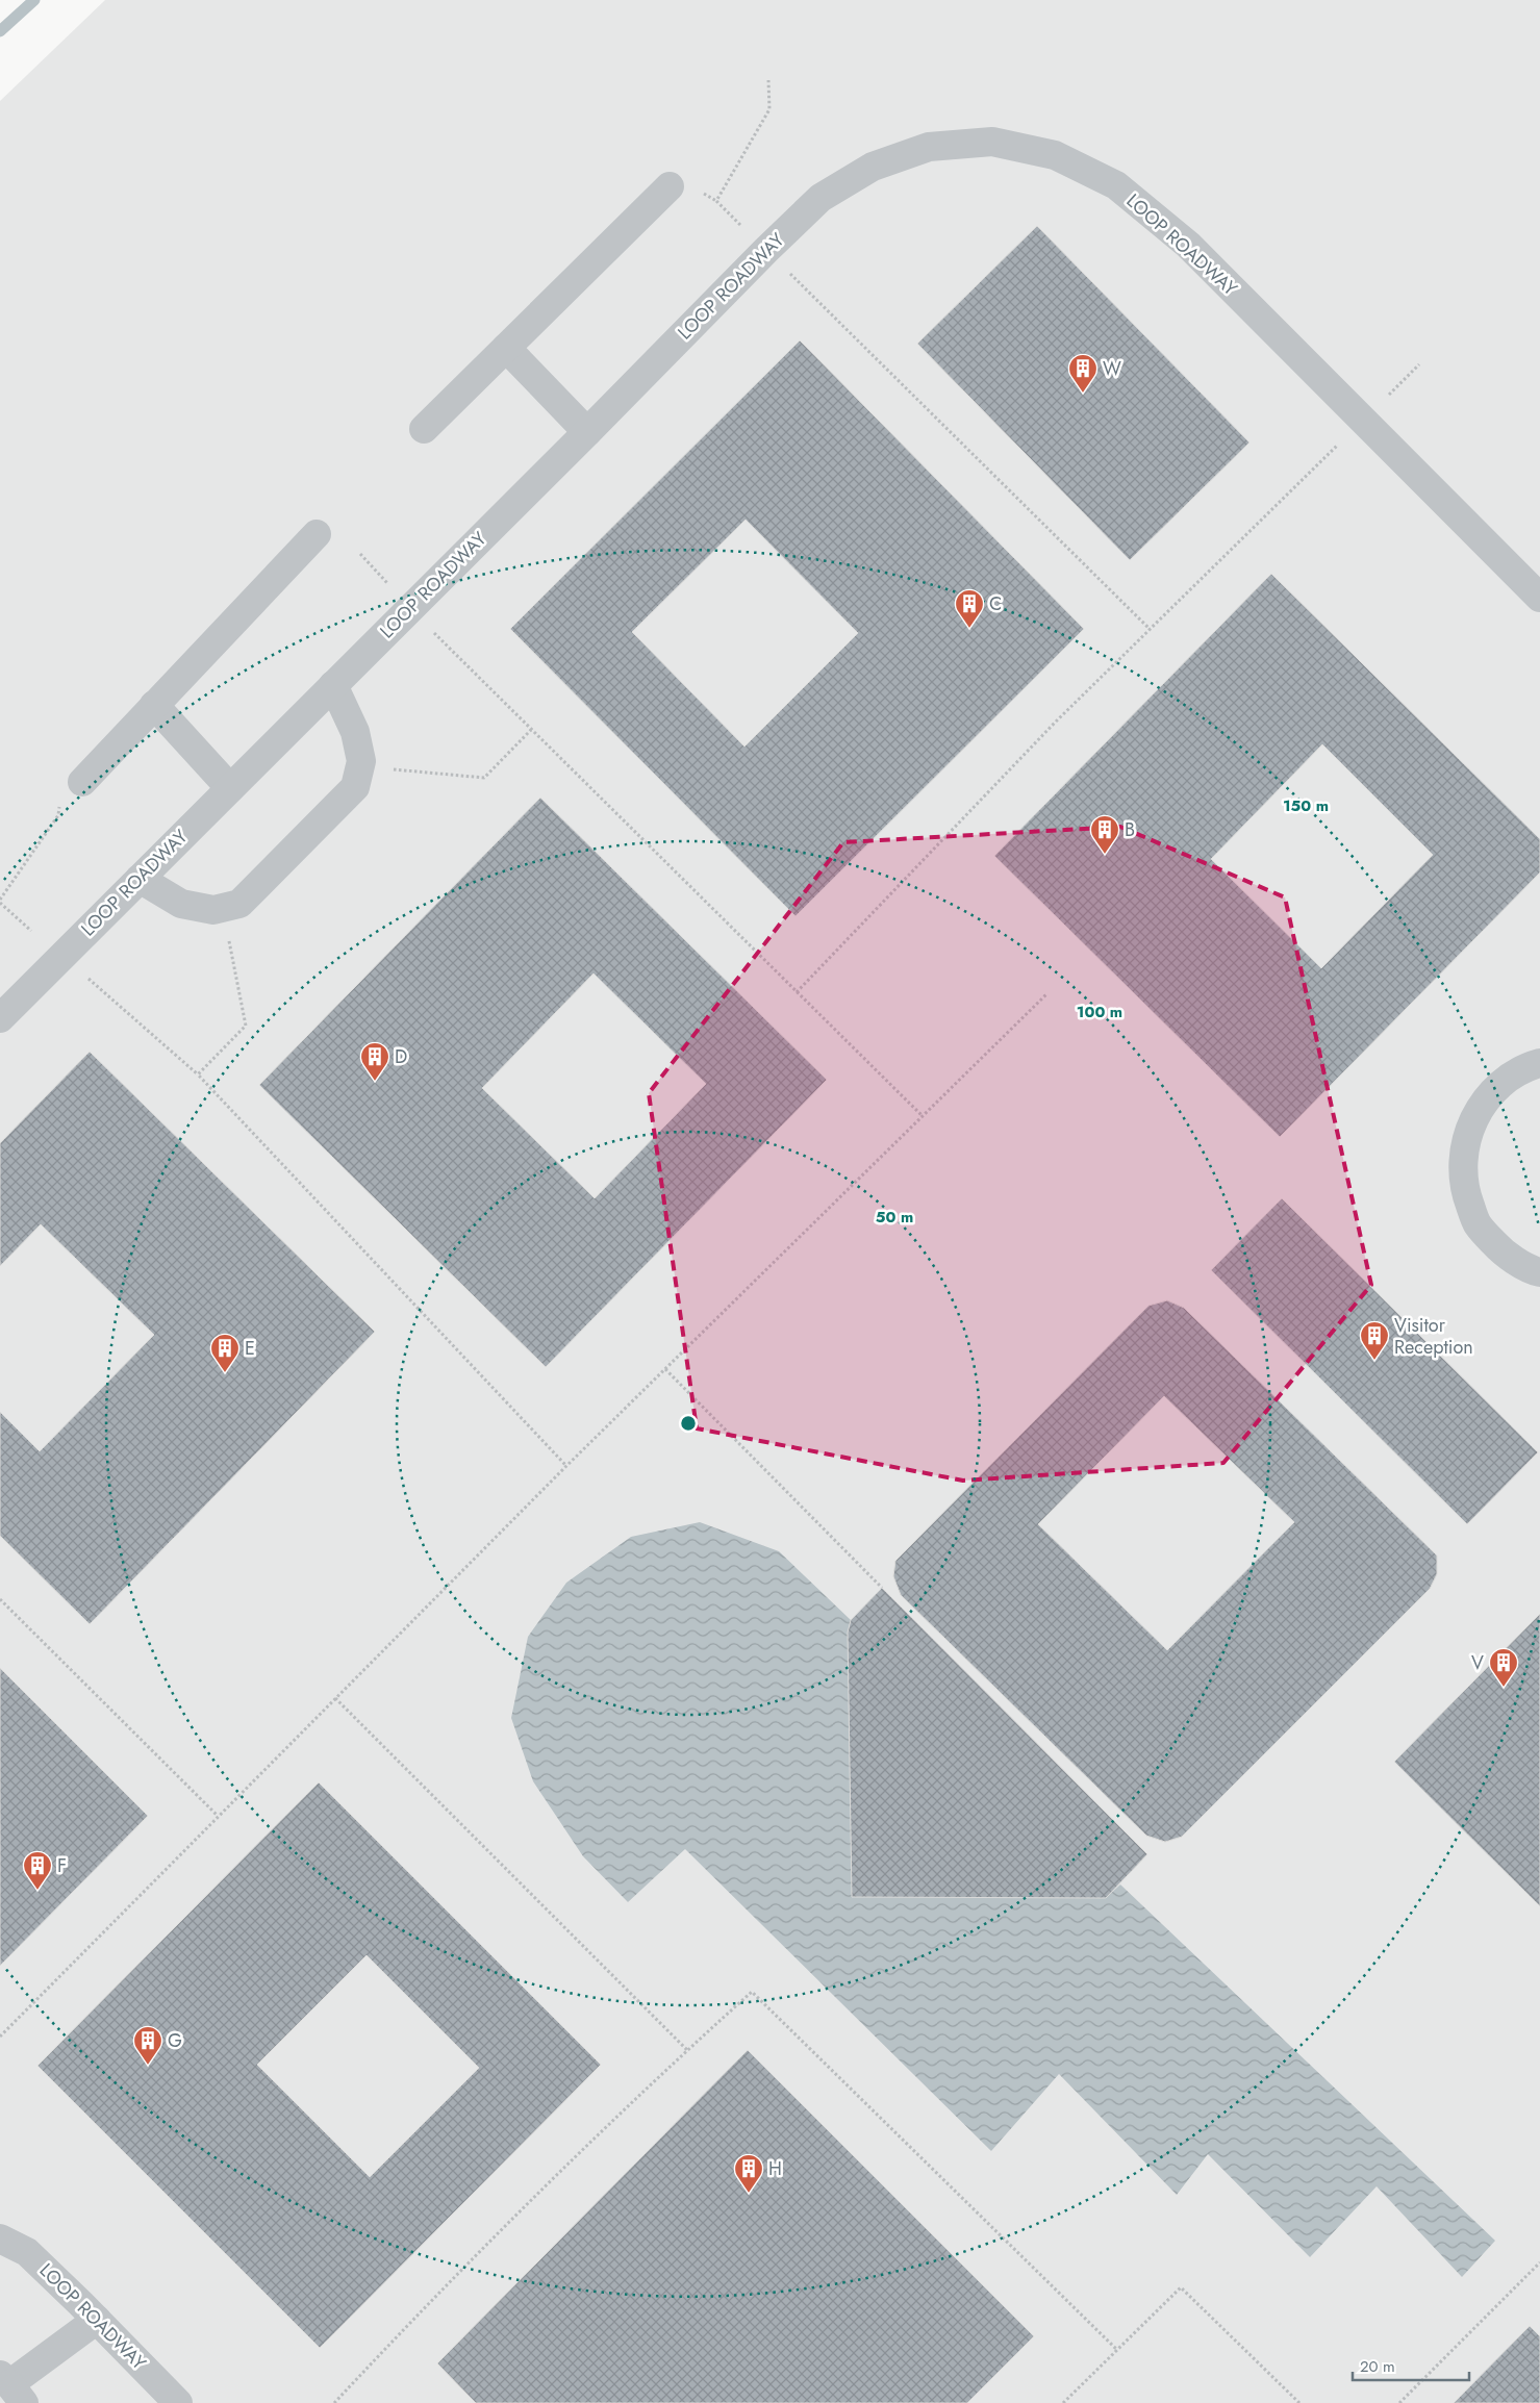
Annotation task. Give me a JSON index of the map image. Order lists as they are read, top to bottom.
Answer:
{
  "streets": {
    "lane": ["LOOP ROADWAY"]
  },
  "places": {
    "building": [
      "W",
      "C",
      "B",
      "D",
      "Visitor Reception",
      "E",
      "V",
      "F",
      "G",
      "H"
    ]
  },
  "scale_bar": "20 m",
  "rings": ["150 m", "100 m", "50 m"]
}
